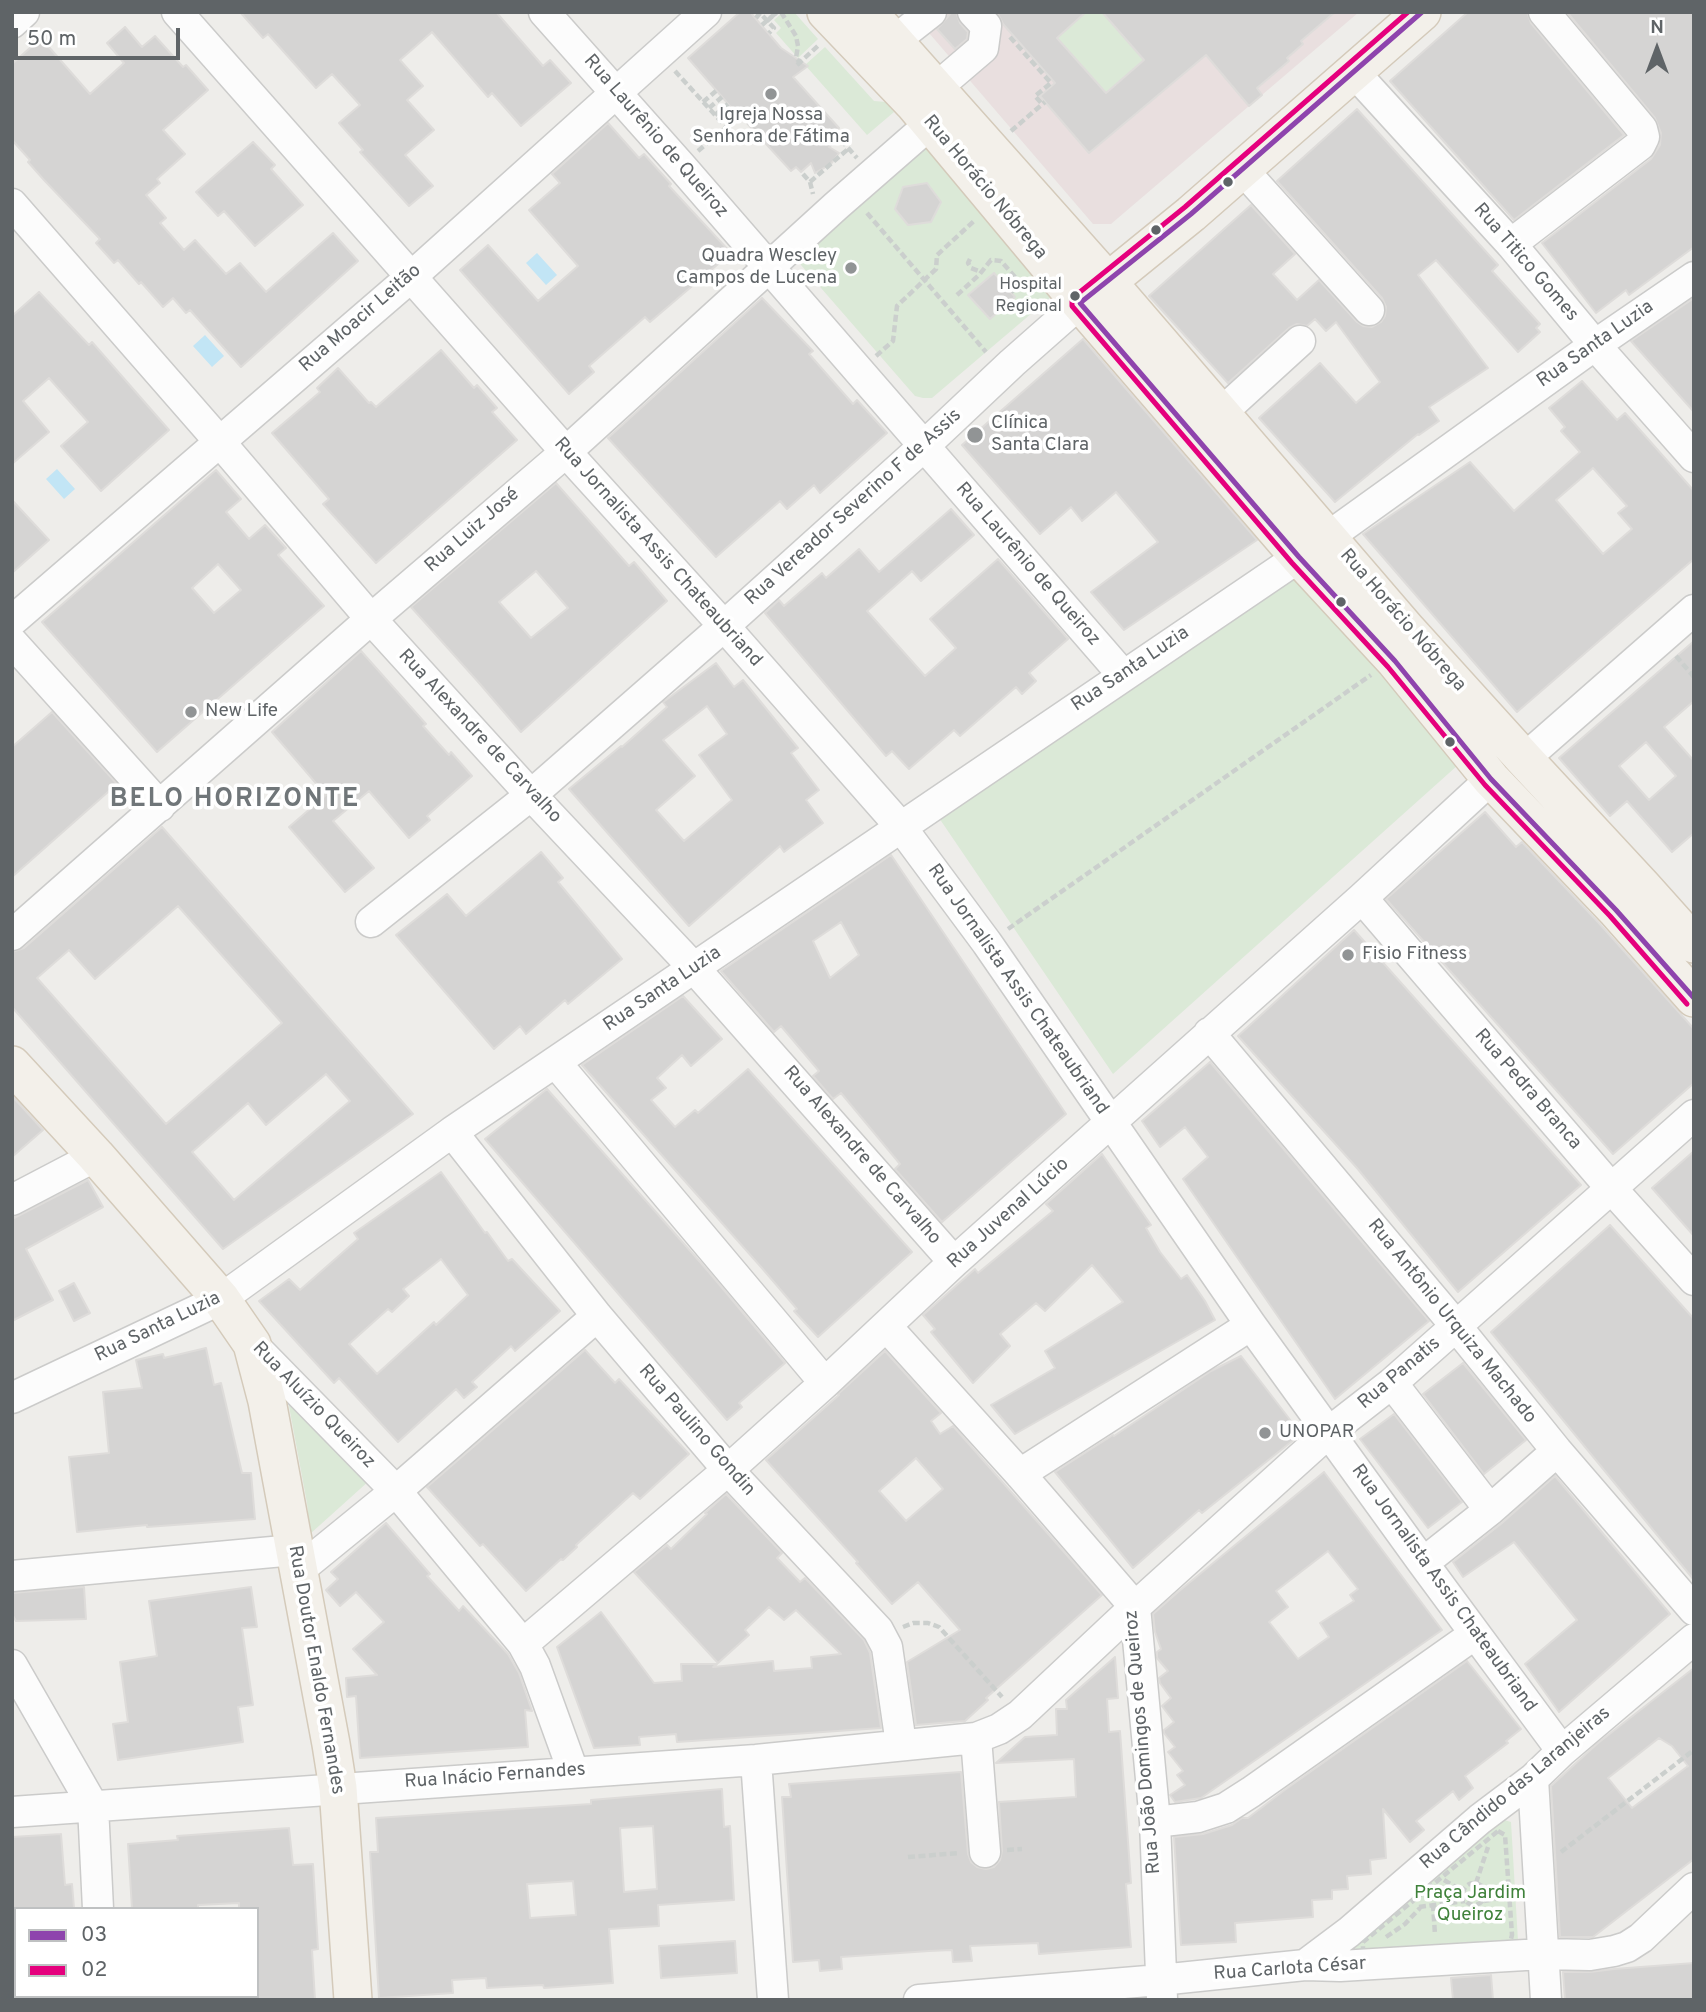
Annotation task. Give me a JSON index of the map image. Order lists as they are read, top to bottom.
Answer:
{
  "streets": {
    "main road": ["Rua Horácio Nóbrega", "Rua Aluízio Queiroz", "Rua Doutor Enaldo Fernandes"],
    "street": [
      "Rua Laurênio de Queiroz",
      "Rua Titico Gomes",
      "Rua Moacir Leitão",
      "Rua Santa Luzia",
      "Rua Vereador Severino F de Assis",
      "Rua Luiz José",
      "Rua Jornalista Assis Chateaubriand",
      "Rua Alexandre de Carvalho",
      "Rua Pedra Branca",
      "Rua Juvenal Lúcio",
      "Rua Antônio Urquiza Machado",
      "Rua Panatis",
      "Rua Paulino Gondin",
      "Rua João Domingos de Queiroz",
      "Rua Inácio Fernandes",
      "Rua Cândido das Laranjeiras",
      "Rua Carlota César"
    ]
  },
  "crossings": [
    ["Rua Laurênio de Queiroz", "Rua Moacir Leitão"],
    ["Rua Laurênio de Queiroz", "Rua Santa Luzia"],
    ["Rua Laurênio de Queiroz", "Rua Vereador Severino F de Assis"],
    ["Rua Laurênio de Queiroz", "Rua Luiz José"],
    ["Rua Horácio Nóbrega", "Rua Santa Luzia"],
    ["Rua Horácio Nóbrega", "Rua Vereador Severino F de Assis"],
    ["Rua Horácio Nóbrega", "Rua Luiz José"],
    ["Rua Horácio Nóbrega", "Rua Juvenal Lúcio"],
    ["Rua Titico Gomes", "Rua Santa Luzia"],
    ["Rua Moacir Leitão", "Rua Jornalista Assis Chateaubriand"],
    ["Rua Moacir Leitão", "Rua Alexandre de Carvalho"],
    ["Rua Santa Luzia", "Rua Jornalista Assis Chateaubriand"],
    ["Rua Santa Luzia", "Rua Alexandre de Carvalho"],
    ["Rua Santa Luzia", "Rua Aluízio Queiroz"],
    ["Rua Santa Luzia", "Rua Paulino Gondin"],
    ["Rua Vereador Severino F de Assis", "Rua Jornalista Assis Chateaubriand"],
    ["Rua Vereador Severino F de Assis", "Rua Alexandre de Carvalho"],
    ["Rua Luiz José", "Rua Jornalista Assis Chateaubriand"],
    ["Rua Luiz José", "Rua Alexandre de Carvalho"],
    ["Rua Jornalista Assis Chateaubriand", "Rua Juvenal Lúcio"],
    ["Rua Jornalista Assis Chateaubriand", "Rua Panatis"],
    ["Rua Jornalista Assis Chateaubriand", "Rua Cândido das Laranjeiras"],
    ["Rua Alexandre de Carvalho", "Rua Juvenal Lúcio"],
    ["Rua Pedra Branca", "Rua Juvenal Lúcio"],
    ["Rua Pedra Branca", "Rua Panatis"],
    ["Rua Juvenal Lúcio", "Rua Antônio Urquiza Machado"],
    ["Rua Juvenal Lúcio", "Rua Aluízio Queiroz"],
    ["Rua Juvenal Lúcio", "Rua Paulino Gondin"],
    ["Rua Juvenal Lúcio", "Rua João Domingos de Queiroz"],
    ["Rua Antônio Urquiza Machado", "Rua Panatis"],
    ["Rua Panatis", "Rua João Domingos de Queiroz"],
    ["Rua Panatis", "Rua Inácio Fernandes"],
    ["Rua Aluízio Queiroz", "Rua Doutor Enaldo Fernandes"],
    ["Rua Aluízio Queiroz", "Rua Inácio Fernandes"],
    ["Rua Paulino Gondin", "Rua Inácio Fernandes"],
    ["Rua Doutor Enaldo Fernandes", "Rua Inácio Fernandes"],
    ["Rua João Domingos de Queiroz", "Rua Carlota César"],
    ["Rua Cândido das Laranjeiras", "Rua Carlota César"]
  ],
  "districts": ["BELO HORIZONTE"],
  "parks": ["Praça Jardim Queiroz"],
  "places": [
    "Igreja Nossa Senhora de Fátima",
    "Quadra Wescley Campos de Lucena",
    "Hospital Regional",
    "Clínica Santa Clara",
    "New Life",
    "Fisio Fitness",
    "UNOPAR"
  ],
  "lines": ["transit line 03", "transit line 02"],
  "legend": ["03", "02"],
  "scale_bar": "50 m",
  "north": "top"
}
